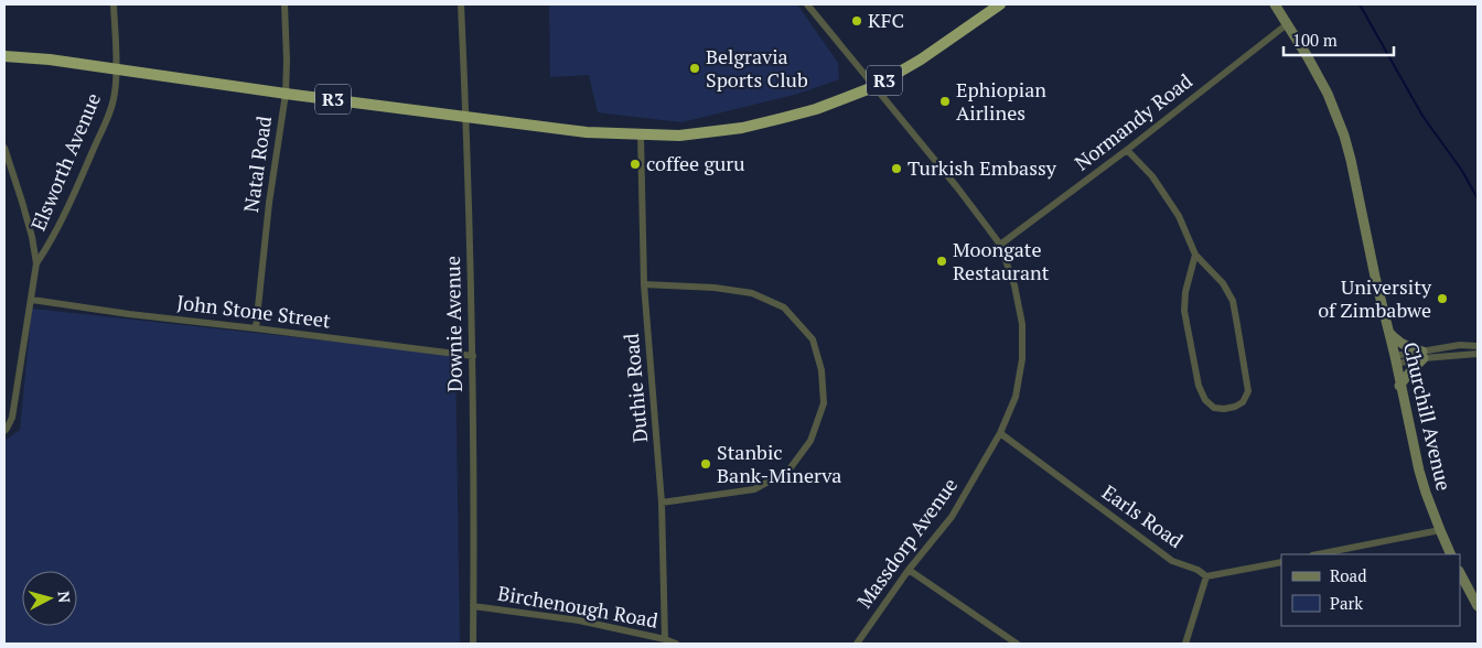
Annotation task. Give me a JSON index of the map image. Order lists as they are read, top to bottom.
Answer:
{
  "streets": {
    "highway": ["R3"],
    "main road": ["Churchill Avenue"],
    "street": [
      "Normandy Road",
      "Elsworth Avenue",
      "Natal Road",
      "John Stone Street",
      "Downie Avenue",
      "Duthie Road",
      "Earls Road",
      "Massdorp Avenue",
      "Birchenough Road"
    ]
  },
  "crossings": [
    ["R3", "Elsworth Avenue"],
    ["R3", "Natal Road"],
    ["R3", "Downie Avenue"],
    ["R3", "Duthie Road"],
    ["R3", "Massdorp Avenue"],
    ["Normandy Road", "Churchill Avenue"],
    ["Normandy Road", "Massdorp Avenue"],
    ["Natal Road", "John Stone Street"],
    ["John Stone Street", "Downie Avenue"],
    ["Downie Avenue", "Birchenough Road"],
    ["Duthie Road", "Birchenough Road"],
    ["Earls Road", "Massdorp Avenue"]
  ],
  "places": [
    "KFC",
    "Belgravia Sports Club",
    "Ephiopian Airlines",
    "coffee guru",
    "Turkish Embassy",
    "Moongate Restaurant",
    "University of Zimbabwe",
    "Stanbic Bank-Minerva"
  ],
  "legend": ["Road", "Park"],
  "scale_bar": "100 m",
  "north": "right"
}
